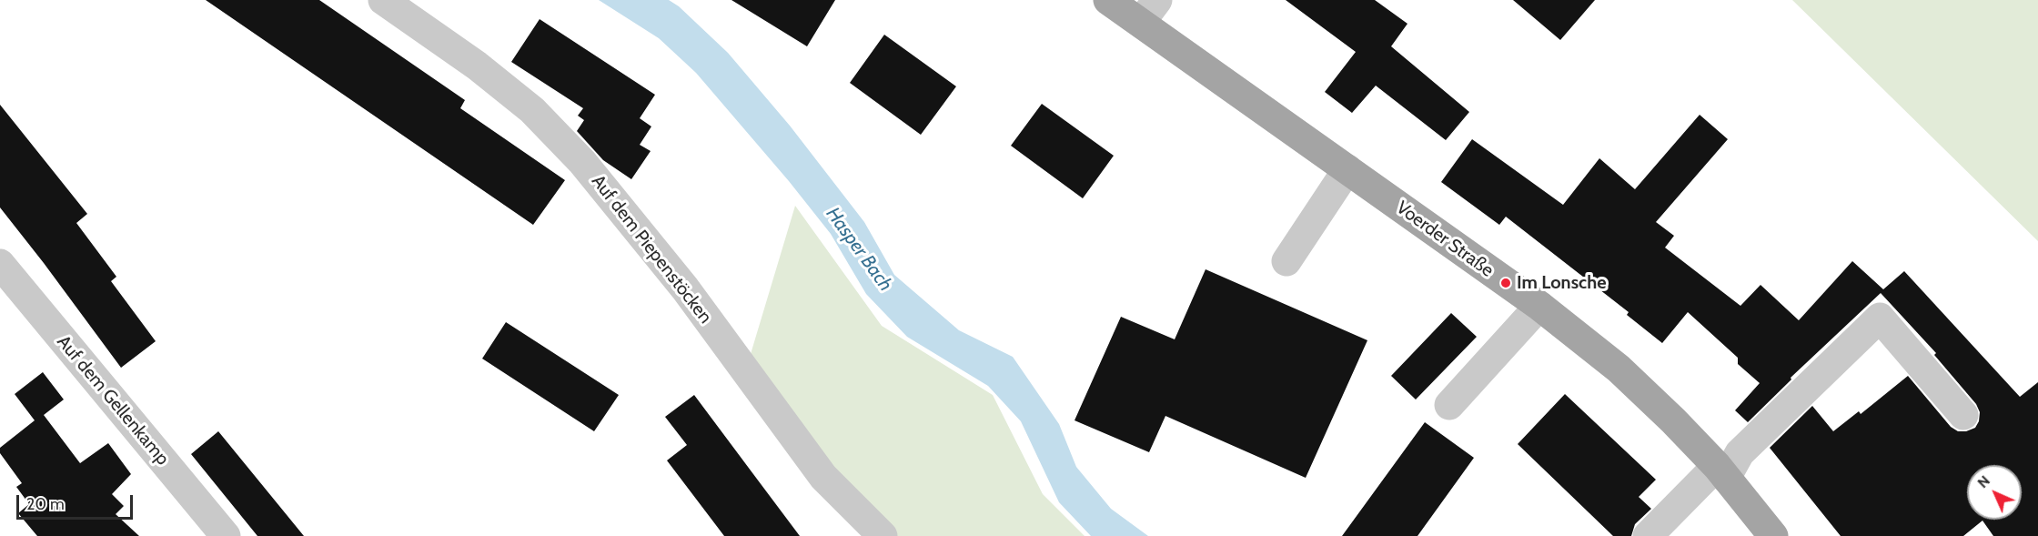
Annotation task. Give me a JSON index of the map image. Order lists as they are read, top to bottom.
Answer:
{
  "streets": {
    "main road": ["Voerder Straße"],
    "street": ["Auf dem Piepenstöcken", "Auf dem Gellenkamp"]
  },
  "water": ["Hasper Bach"],
  "places": ["Im Lonsche"],
  "scale_bar": "20 m",
  "north": "top left"
}
